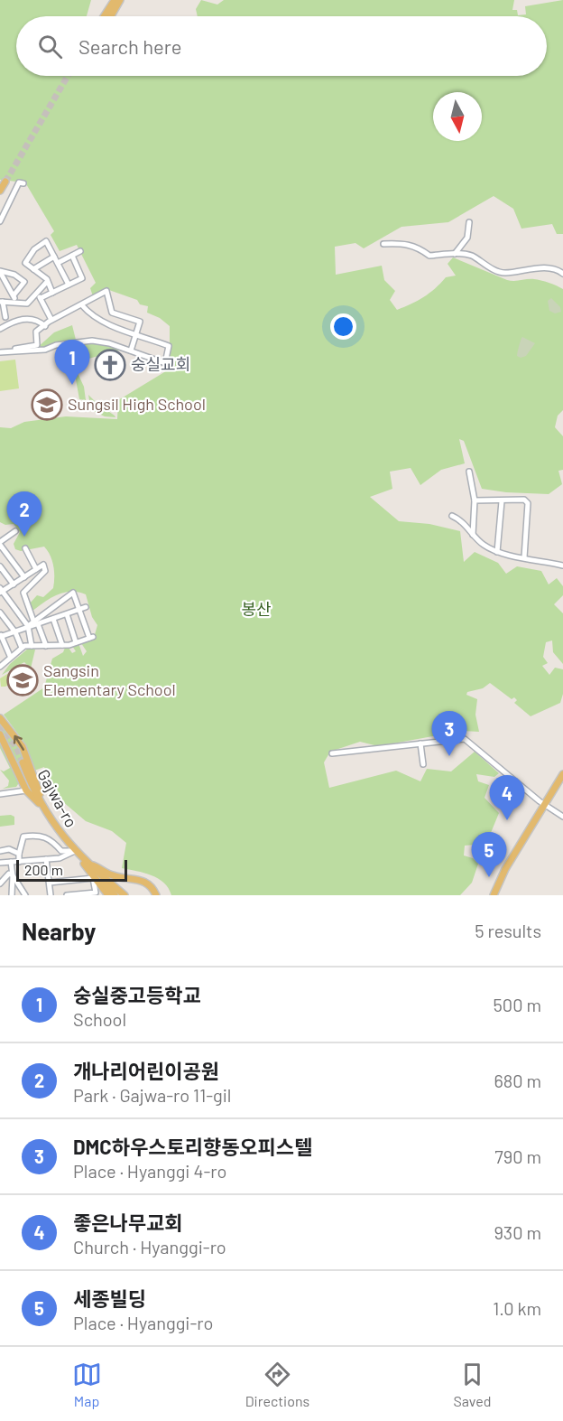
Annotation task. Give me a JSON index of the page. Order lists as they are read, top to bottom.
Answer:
{
  "streets": {
    "main road": ["Gajwa-ro"]
  },
  "parks": ["봉산"],
  "places": {
    "church": ["숭실교회"],
    "school or university": ["Sungsil High School", "Sangsin Elementary School"]
  },
  "scale_bar": "200 m",
  "north": "bottom",
  "page": {
    "search": "Search here",
    "pins": [
      "1",
      "2",
      "3",
      "4",
      "5"
    ],
    "scale": "200 m",
    "heading": ["Nearby", "5 results"],
    "list": [
      {
        "mark": "1",
        "name": "숭실중고등학교",
        "note": "School",
        "value": "500 m"
      },
      {
        "mark": "2",
        "name": "개나리어린이공원",
        "note": "Park · Gajwa-ro 11-gil",
        "value": "680 m"
      },
      {
        "mark": "3",
        "name": "DMC하우스토리향동오피스텔",
        "note": "Place · Hyanggi 4-ro",
        "value": "790 m"
      },
      {
        "mark": "4",
        "name": "좋은나무교회",
        "note": "Church · Hyanggi-ro",
        "value": "930 m"
      },
      {
        "mark": "5",
        "name": "세종빌딩",
        "note": "Place · Hyanggi-ro",
        "value": "1.0 km"
      }
    ],
    "nav": ["Map", "Directions", "Saved"]
  }
}
